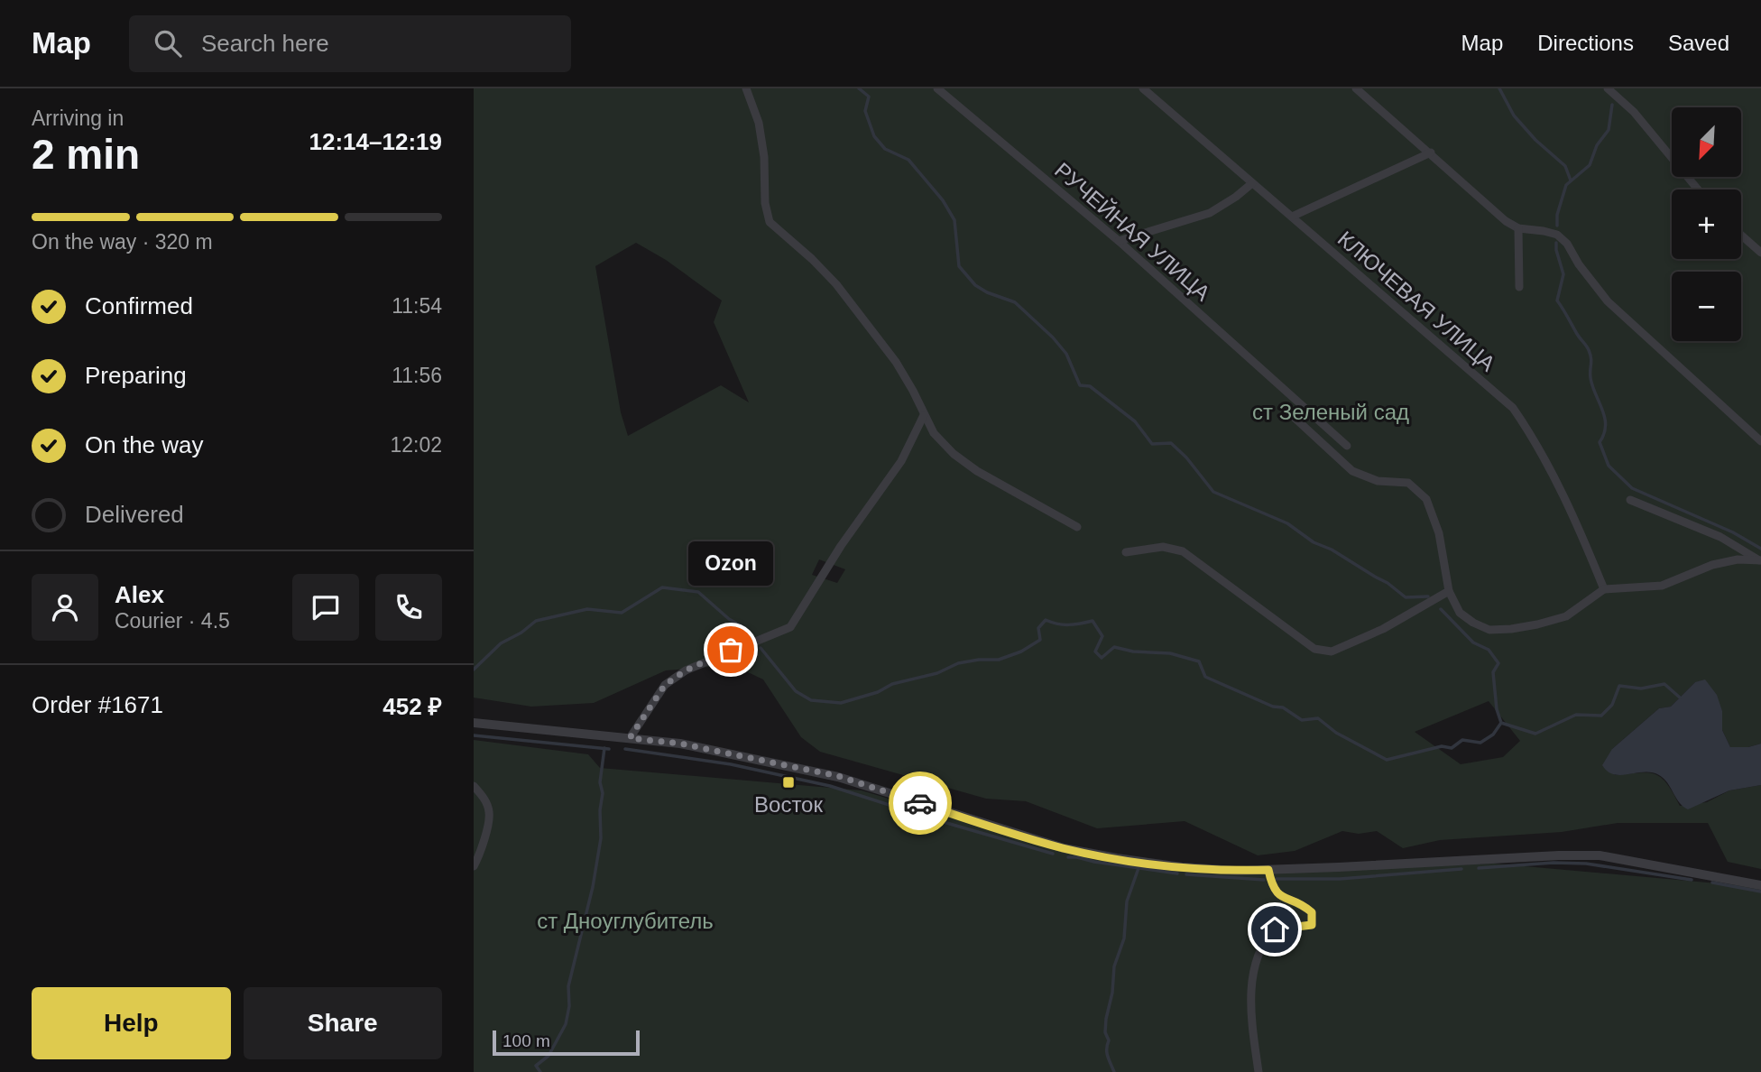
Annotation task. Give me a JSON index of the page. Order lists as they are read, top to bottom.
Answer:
{
  "streets": {
    "street": ["РУЧЕЙНАЯ УЛИЦА", "КЛЮЧЕВАЯ УЛИЦА"]
  },
  "parks": ["ст Зеленый сад", "ст Дноуглубитель"],
  "places": {
    "other": ["Ozon"],
    "transit": ["Восток"]
  },
  "scale_bar": "100 m",
  "north": "bottom left",
  "page": {
    "header": "Map",
    "search": "Search here",
    "nav": ["Map", "Directions", "Saved"],
    "heading": ["2 min", "Arriving in", "12:14–12:19"],
    "panel": [
      "Alex",
      "Courier · 4.5",
      "Order #1671",
      "452 ₽"
    ],
    "map_buttons": ["+", "−"],
    "bar": "On the way · 320 m",
    "list": [
      ["Confirmed", "11:54"],
      ["Preparing", "11:56"],
      ["On the way", "12:02"],
      "Delivered"
    ],
    "bubble": "Ozon",
    "buttons": ["Help", "Share"],
    "scale": "100 m"
  }
}
